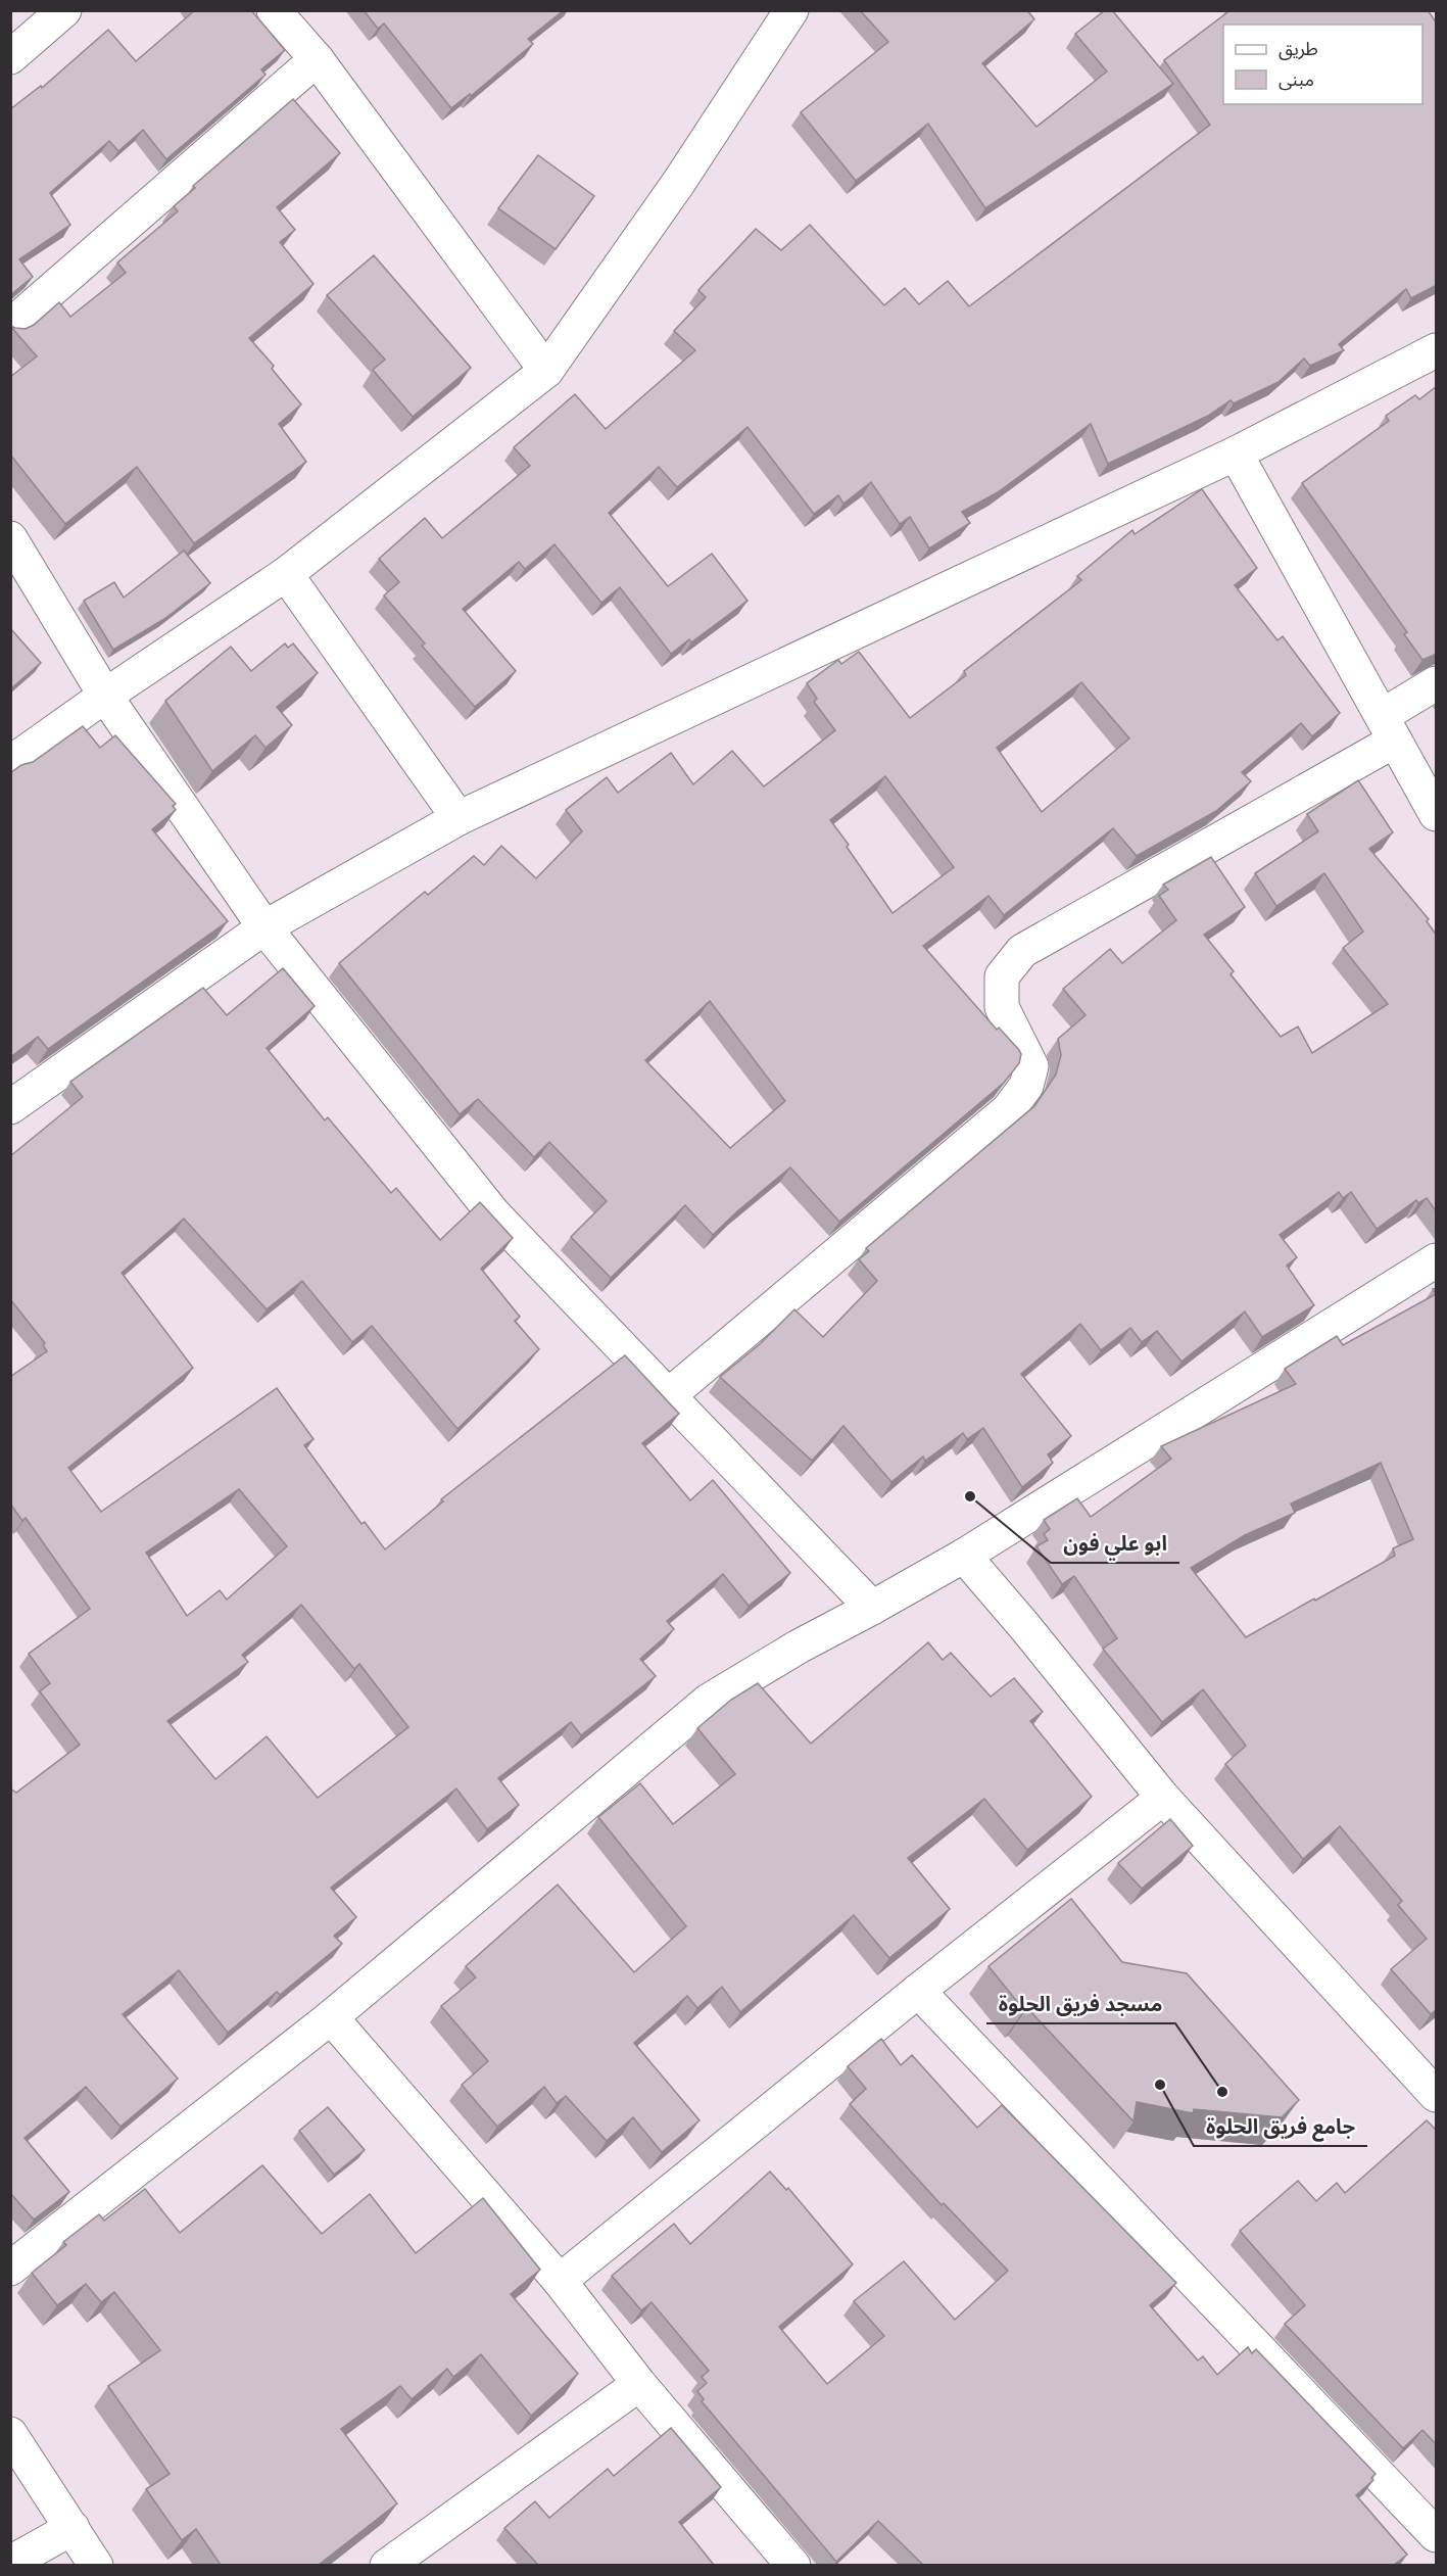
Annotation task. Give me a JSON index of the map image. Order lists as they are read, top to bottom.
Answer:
{
  "places": ["ابو علي فون", "جامع فريق الحلوة", "مسجد فريق الحلوة"],
  "legend": ["طريق", "مبنى"]
}
